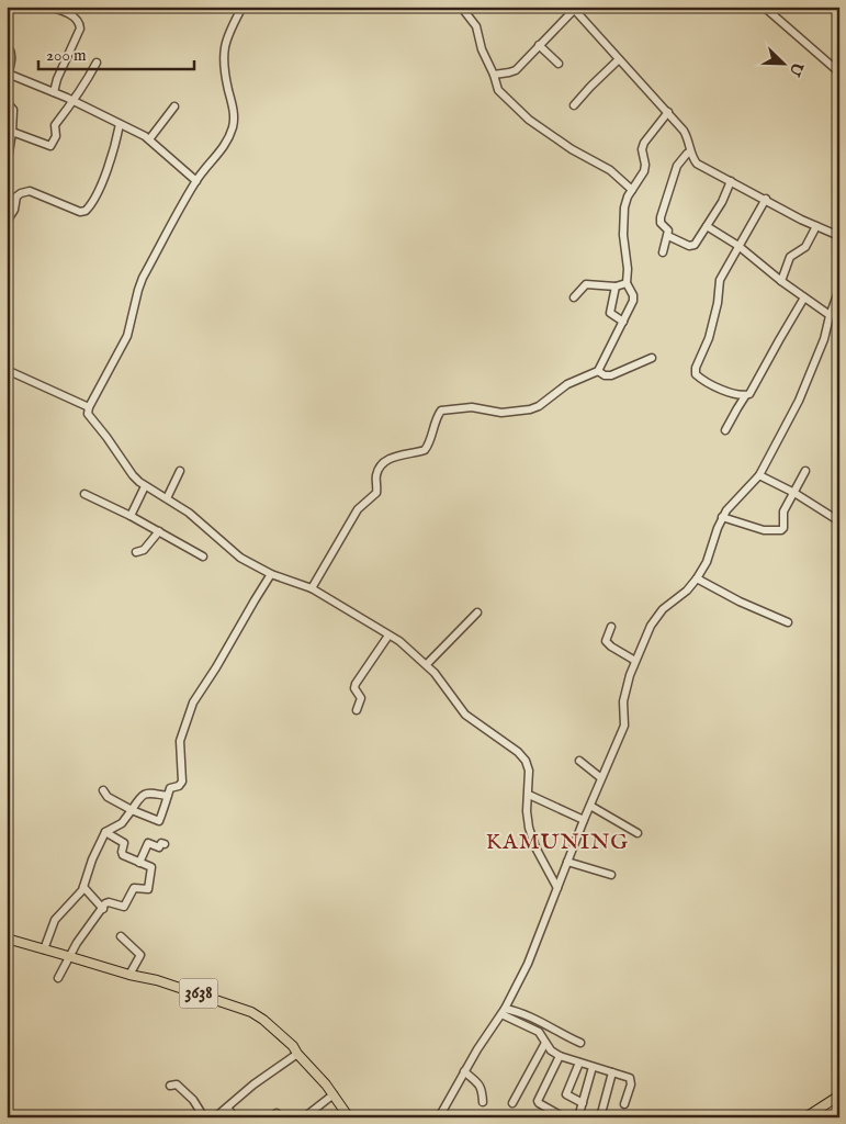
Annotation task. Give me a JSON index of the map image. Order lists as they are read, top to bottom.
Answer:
{
  "streets": {
    "main road": ["3638"]
  },
  "districts": ["KAMUNING"],
  "scale_bar": "200 m",
  "north": "bottom right"
}
